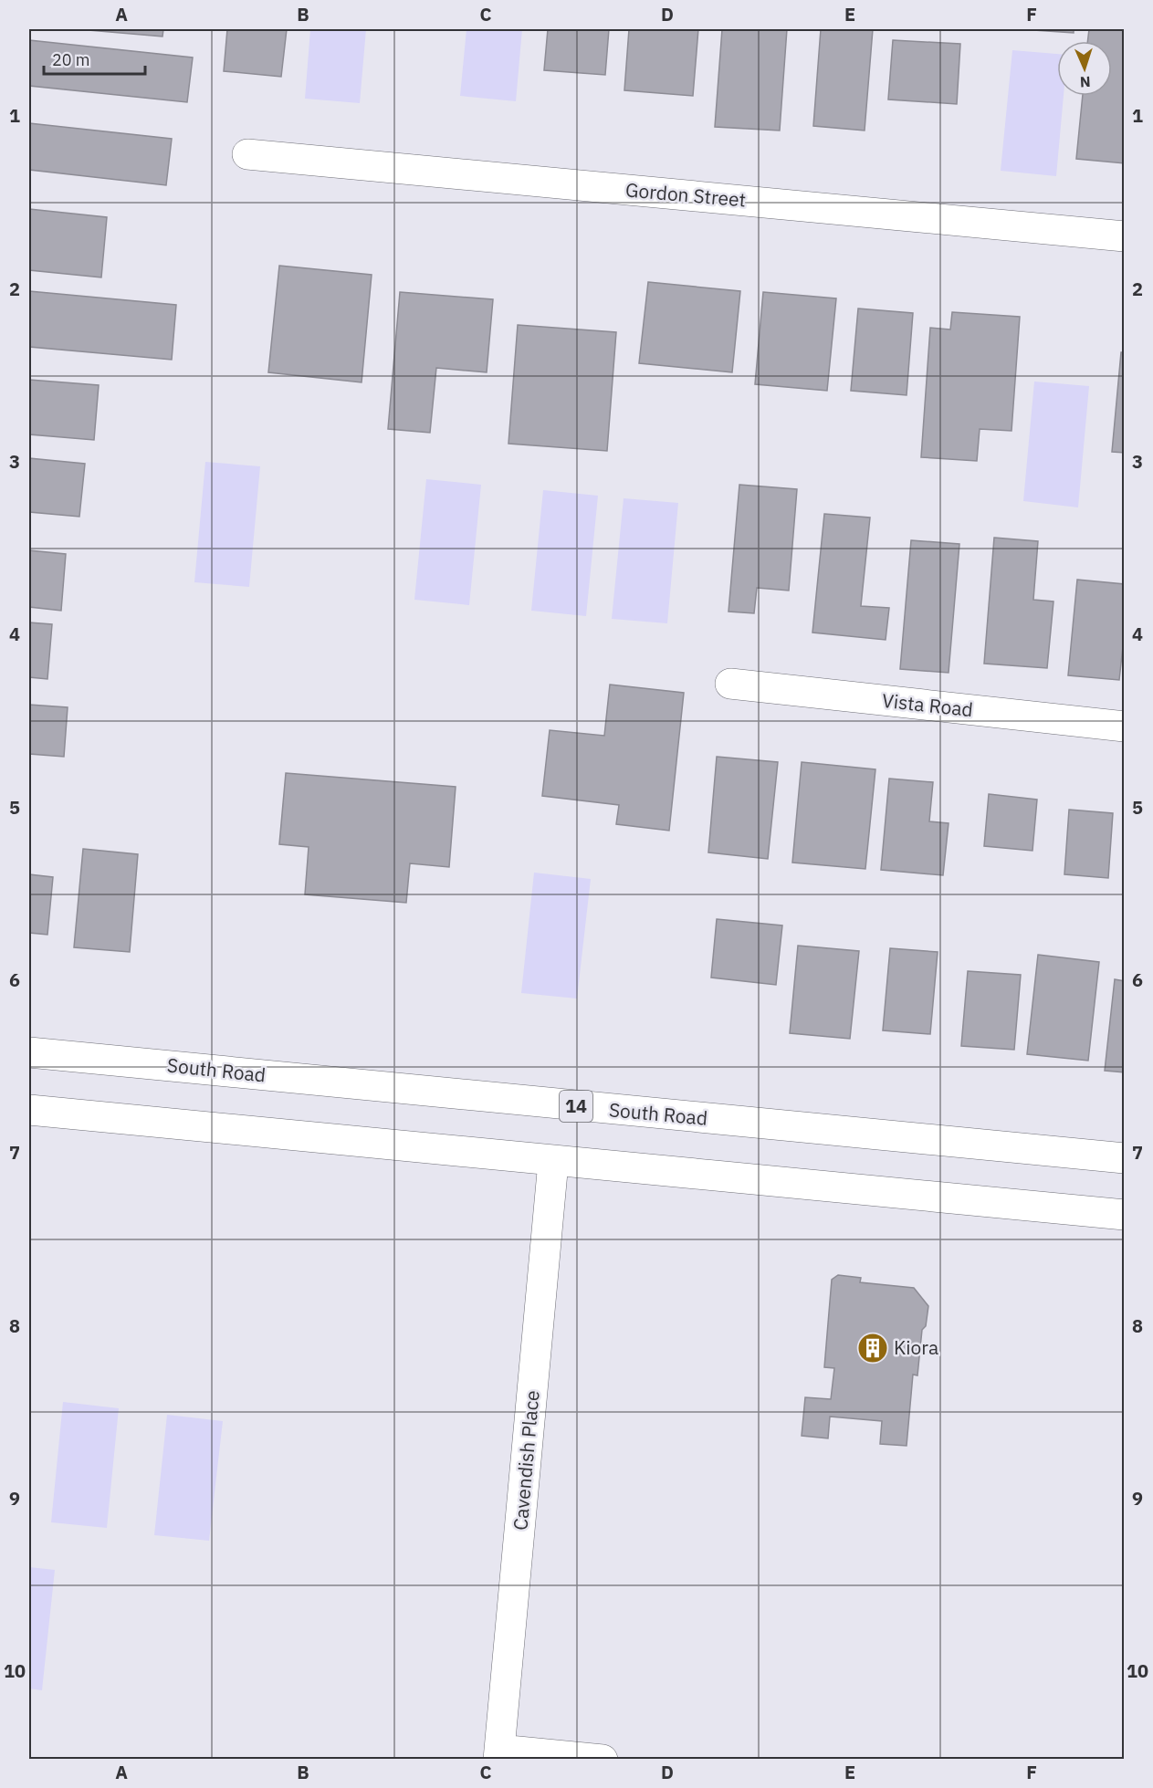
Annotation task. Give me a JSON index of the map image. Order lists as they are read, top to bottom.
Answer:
{
  "streets": {
    "main road": [
      "Gordon Street",
      "Vista Road",
      "South Road",
      "14",
      "Cavendish Place"
    ]
  },
  "places": {
    "building": ["Kiora"]
  },
  "scale_bar": "20 m",
  "north": "bottom",
  "grid": {
    "columns": [
      "A",
      "B",
      "C",
      "D",
      "E",
      "F"
    ],
    "rows": [
      "1",
      "2",
      "3",
      "4",
      "5",
      "6",
      "7",
      "8",
      "9",
      "10"
    ]
  }
}
